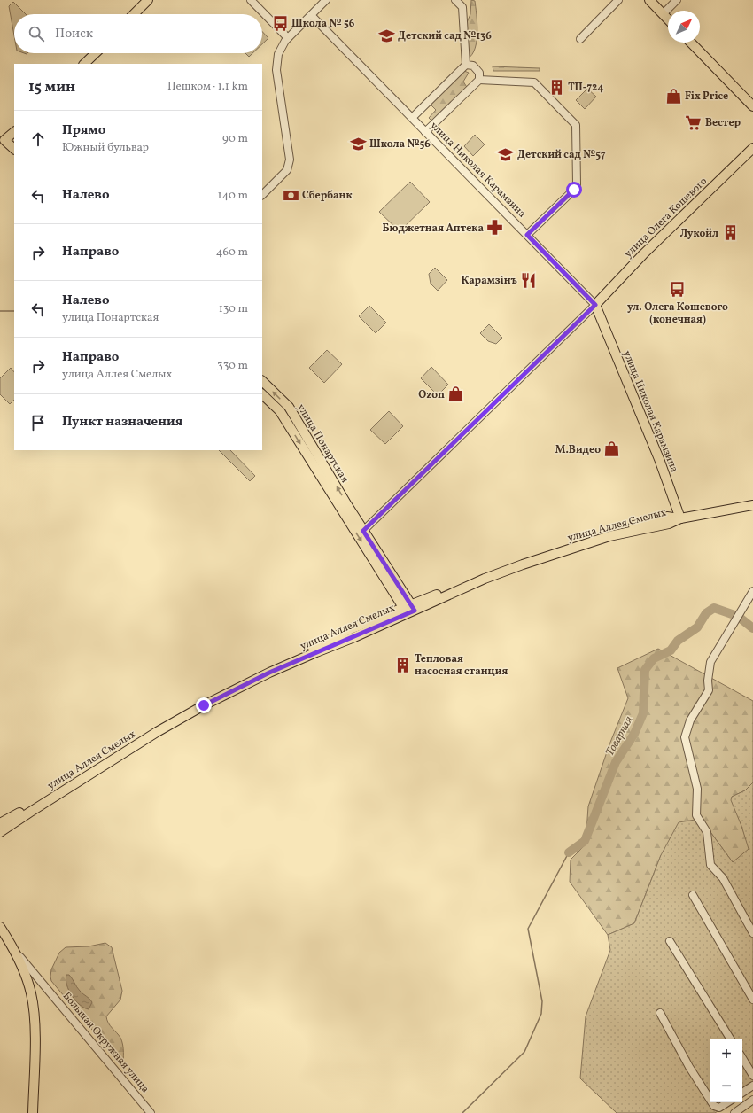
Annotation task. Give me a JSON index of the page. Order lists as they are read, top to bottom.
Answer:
{
  "streets": {
    "main road": [
      "улица Николая Карамзина",
      "улица Олега Кошевого",
      "улица Понартская",
      "улица Аллея Смелых",
      "Большая Окружная улица"
    ]
  },
  "crossings": [
    ["улица Николая Карамзина", "улица Олега Кошевого"],
    ["улица Николая Карамзина", "улица Аллея Смелых"],
    ["улица Понартская", "улица Аллея Смелых"]
  ],
  "water": ["Товарная"],
  "places": {
    "bus stop": ["Школа № 56", "ул. Олега Кошевого (конечная)"],
    "school or university": ["Детский сад №136", "Школа №56", "Детский сад №57"],
    "building": ["ТП-724", "Лукойл", "Тепловая насосная станция"],
    "shop": ["Fix Price", "Ozon", "M.Видео"],
    "supermarket": ["Вестер"],
    "bank": ["Сбербанк"],
    "pharmacy": ["Бюджетная Аптека"],
    "restaurant": ["Карамзiнъ"]
  },
  "north": "top right",
  "page": {
    "search": "Поиск",
    "heading": ["15 мин", "Пешком · 1.1 km"],
    "list": [
      ["Прямо", "Южный бульвар", "90 m"],
      ["Налево", "140 m"],
      ["Направо", "460 m"],
      ["Налево", "улица Понартская", "130 m"],
      ["Направо", "улица Аллея Смелых", "330 m"],
      "Пункт назначения"
    ],
    "map_buttons": ["+", "−"]
  }
}
